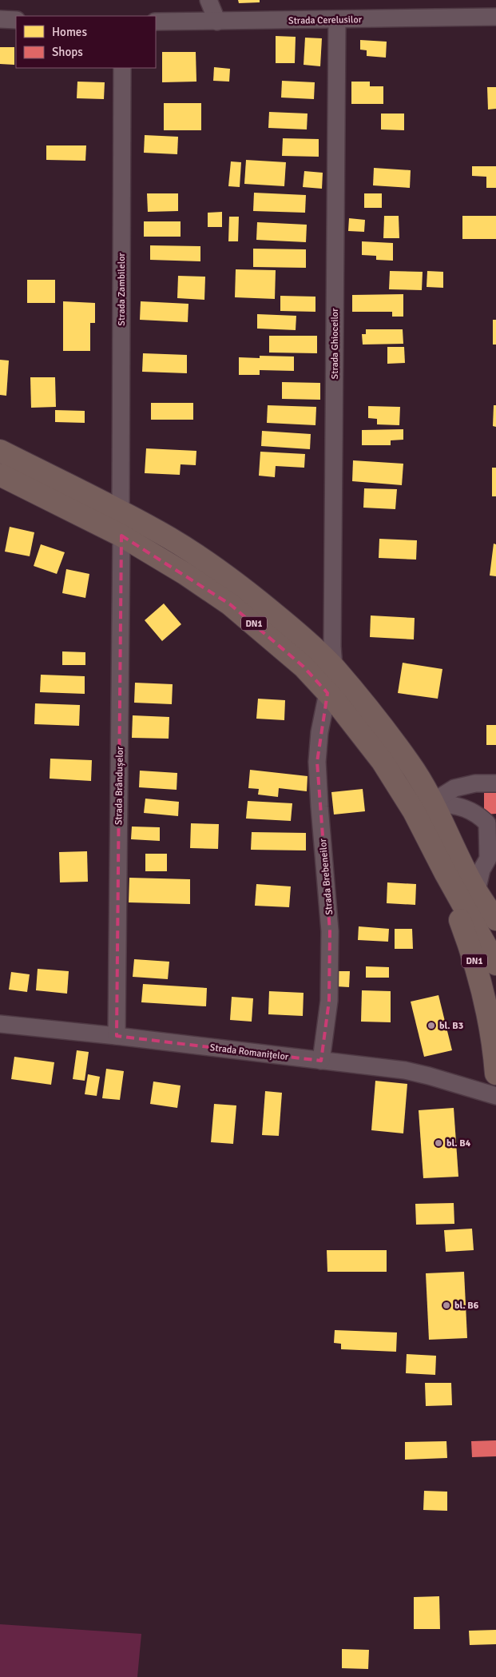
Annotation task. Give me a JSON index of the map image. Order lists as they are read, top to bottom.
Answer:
{
  "streets": {
    "highway": ["DN1"],
    "street": [
      "Strada Cerelusilor",
      "Strada Zambilelor",
      "Strada Ghioceilor",
      "Strada Brândușelor",
      "Strada Brebeneilor",
      "Strada Romanițelor"
    ]
  },
  "crossings": [
    ["Strada Cerelusilor", "Strada Ghioceilor"],
    ["Strada Zambilelor", "DN1"],
    ["Strada Ghioceilor", "DN1"],
    ["DN1", "Strada Brândușelor"],
    ["DN1", "Strada Brebeneilor"],
    ["Strada Brândușelor", "Strada Romanițelor"],
    ["Strada Brebeneilor", "Strada Romanițelor"]
  ],
  "places": ["bl. B3", "bl. B4", "bl. B6"],
  "legend": ["Homes", "Shops"]
}
